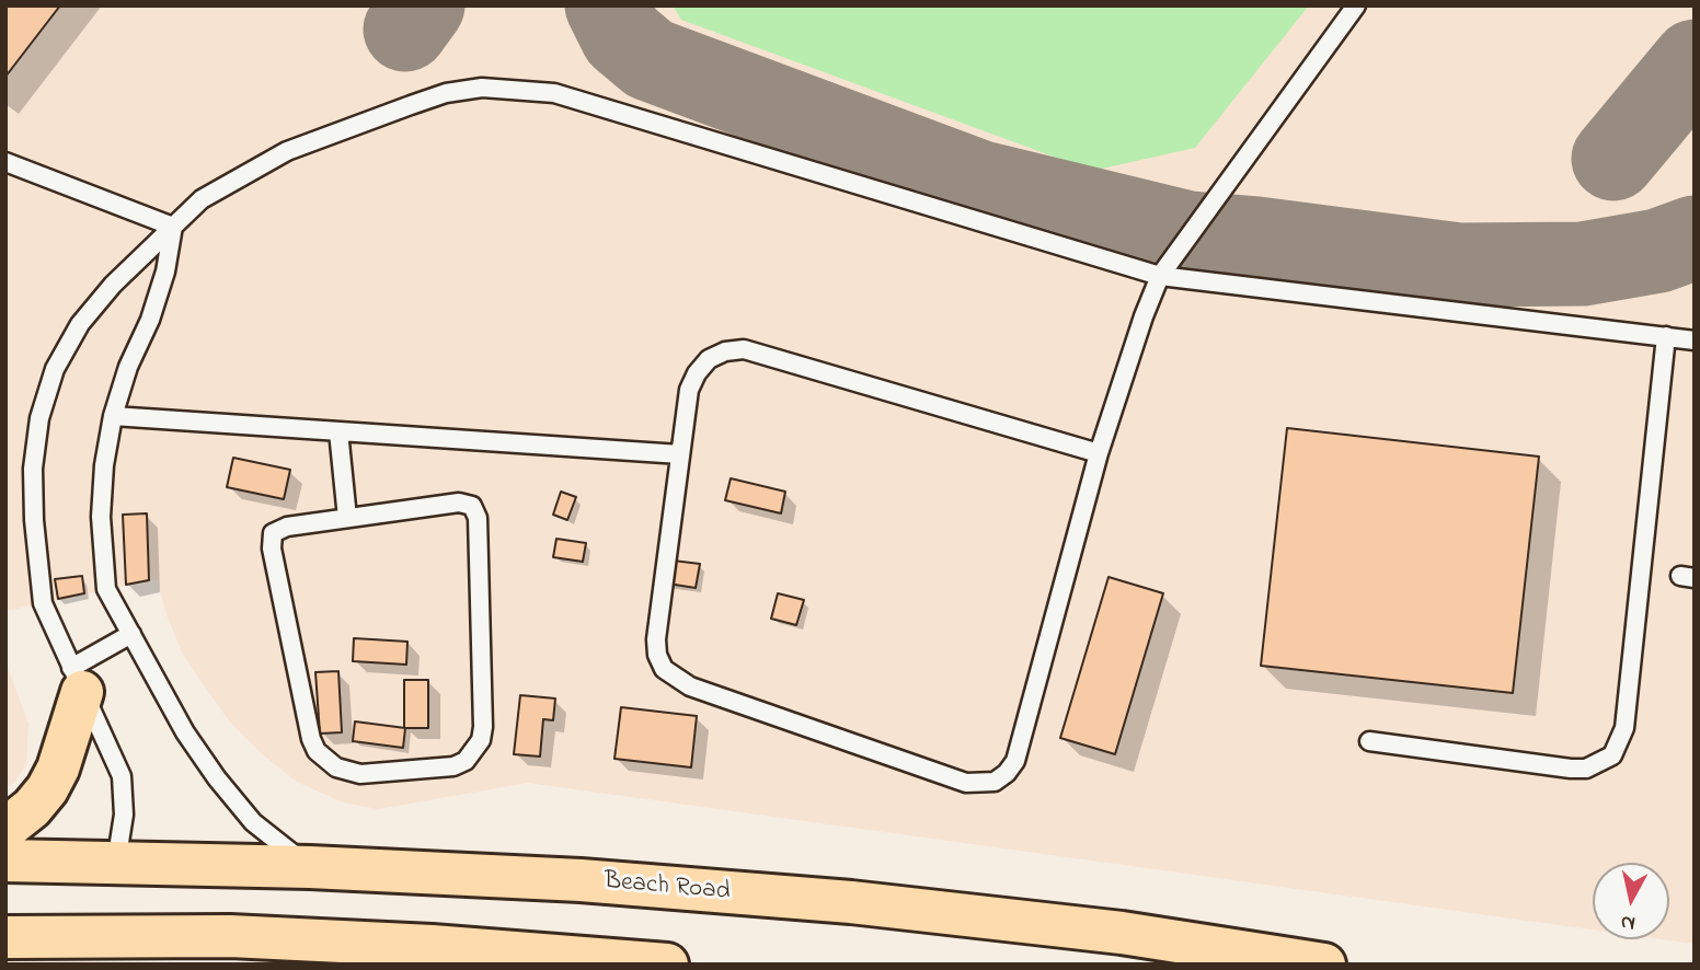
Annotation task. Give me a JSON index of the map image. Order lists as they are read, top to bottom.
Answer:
{
  "streets": {
    "highway": ["Beach Road"]
  },
  "north": "bottom"
}
